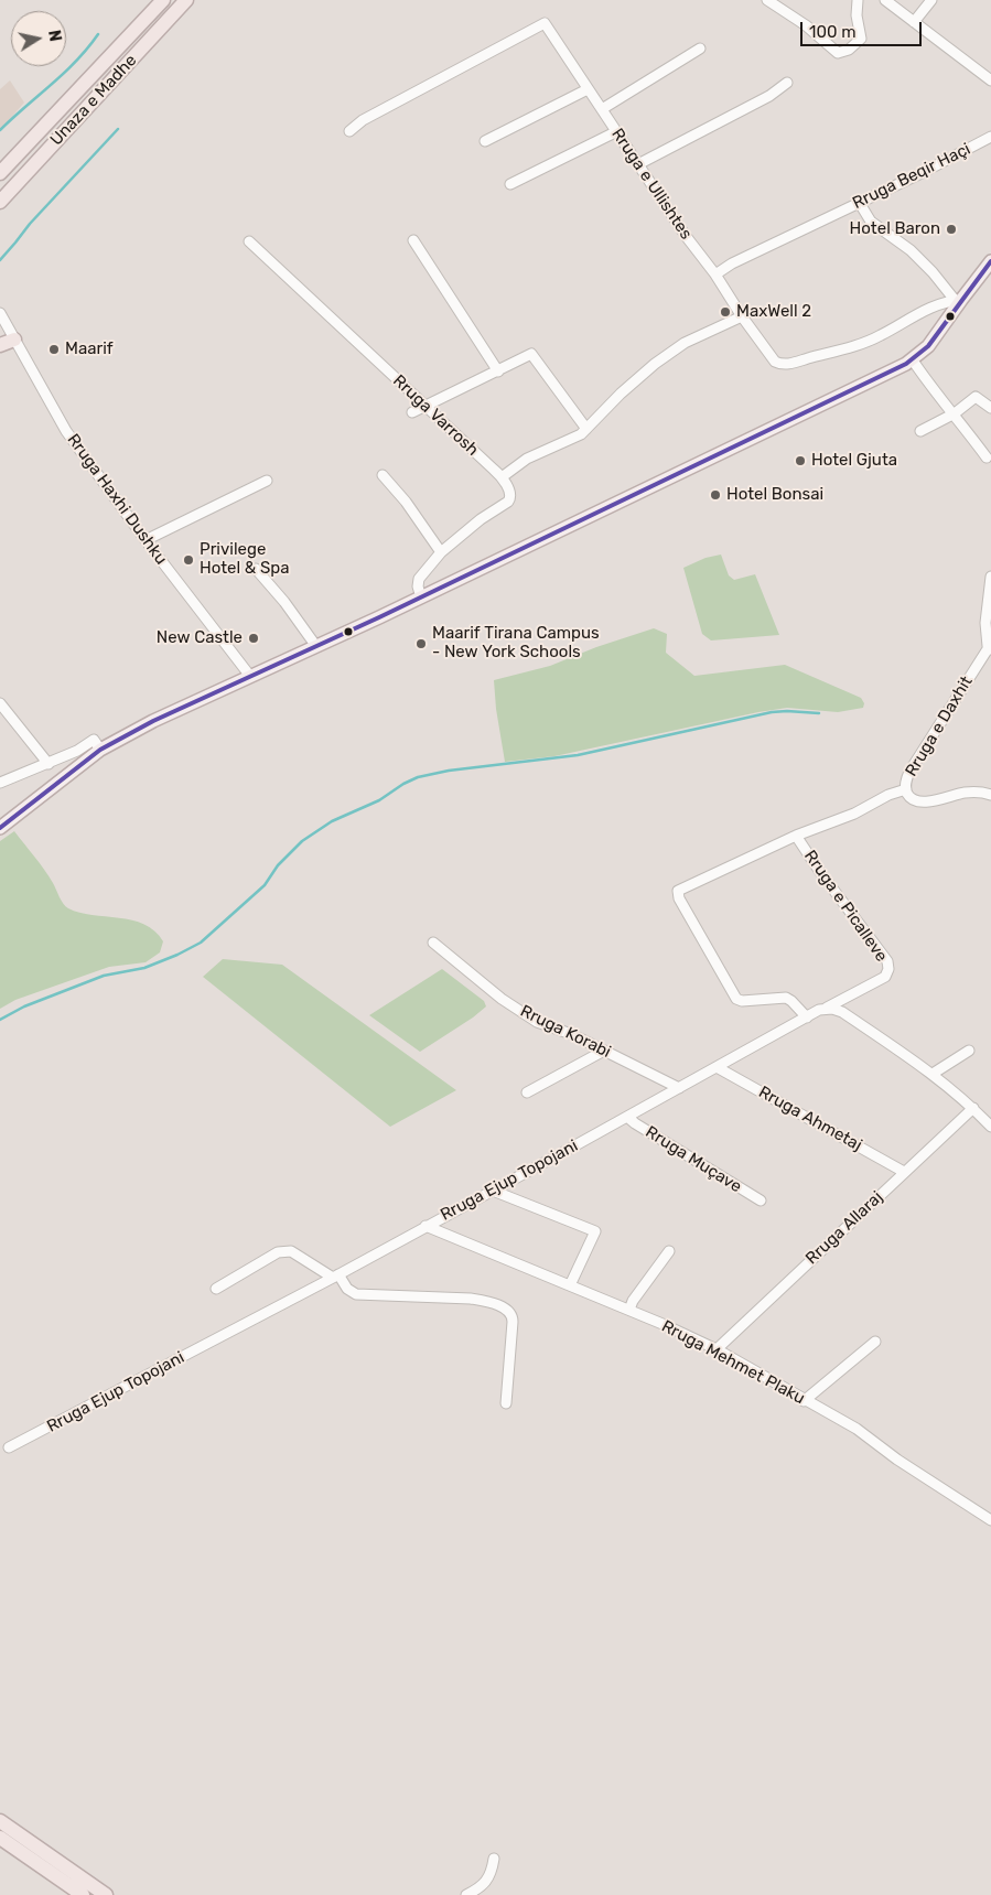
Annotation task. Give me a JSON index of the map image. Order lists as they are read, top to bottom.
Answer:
{
  "streets": {
    "highway": ["Unaza e Madhe"],
    "street": [
      "Rruga Beqir Haçi",
      "Rruga e Ullishtes",
      "Rruga Varrosh",
      "Rruga Haxhi Dushku",
      "Rruga e Daxhit",
      "Rruga e Picalleve",
      "Rruga Korabi",
      "Rruga Ahmetaj",
      "Rruga Muçave",
      "Rruga Ejup Topojani",
      "Rruga Allaraj",
      "Rruga Mehmet Plaku"
    ]
  },
  "crossings": [
    ["Rruga Beqir Haçi", "Rruga e Ullishtes"],
    ["Rruga e Daxhit", "Rruga e Picalleve"],
    ["Rruga e Picalleve", "Rruga Ejup Topojani"],
    ["Rruga Korabi", "Rruga Ejup Topojani"],
    ["Rruga Ahmetaj", "Rruga Ejup Topojani"],
    ["Rruga Ahmetaj", "Rruga Allaraj"],
    ["Rruga Muçave", "Rruga Ejup Topojani"],
    ["Rruga Ejup Topojani", "Rruga Mehmet Plaku"],
    ["Rruga Allaraj", "Rruga Mehmet Plaku"]
  ],
  "places": [
    "Hotel Baron",
    "MaxWell 2",
    "Maarif",
    "Hotel Gjuta",
    "Hotel Bonsai",
    "Privilege Hotel & Spa",
    "New Castle",
    "Maarif Tirana Campus - New York Schools"
  ],
  "scale_bar": "100 m",
  "north": "right"
}
